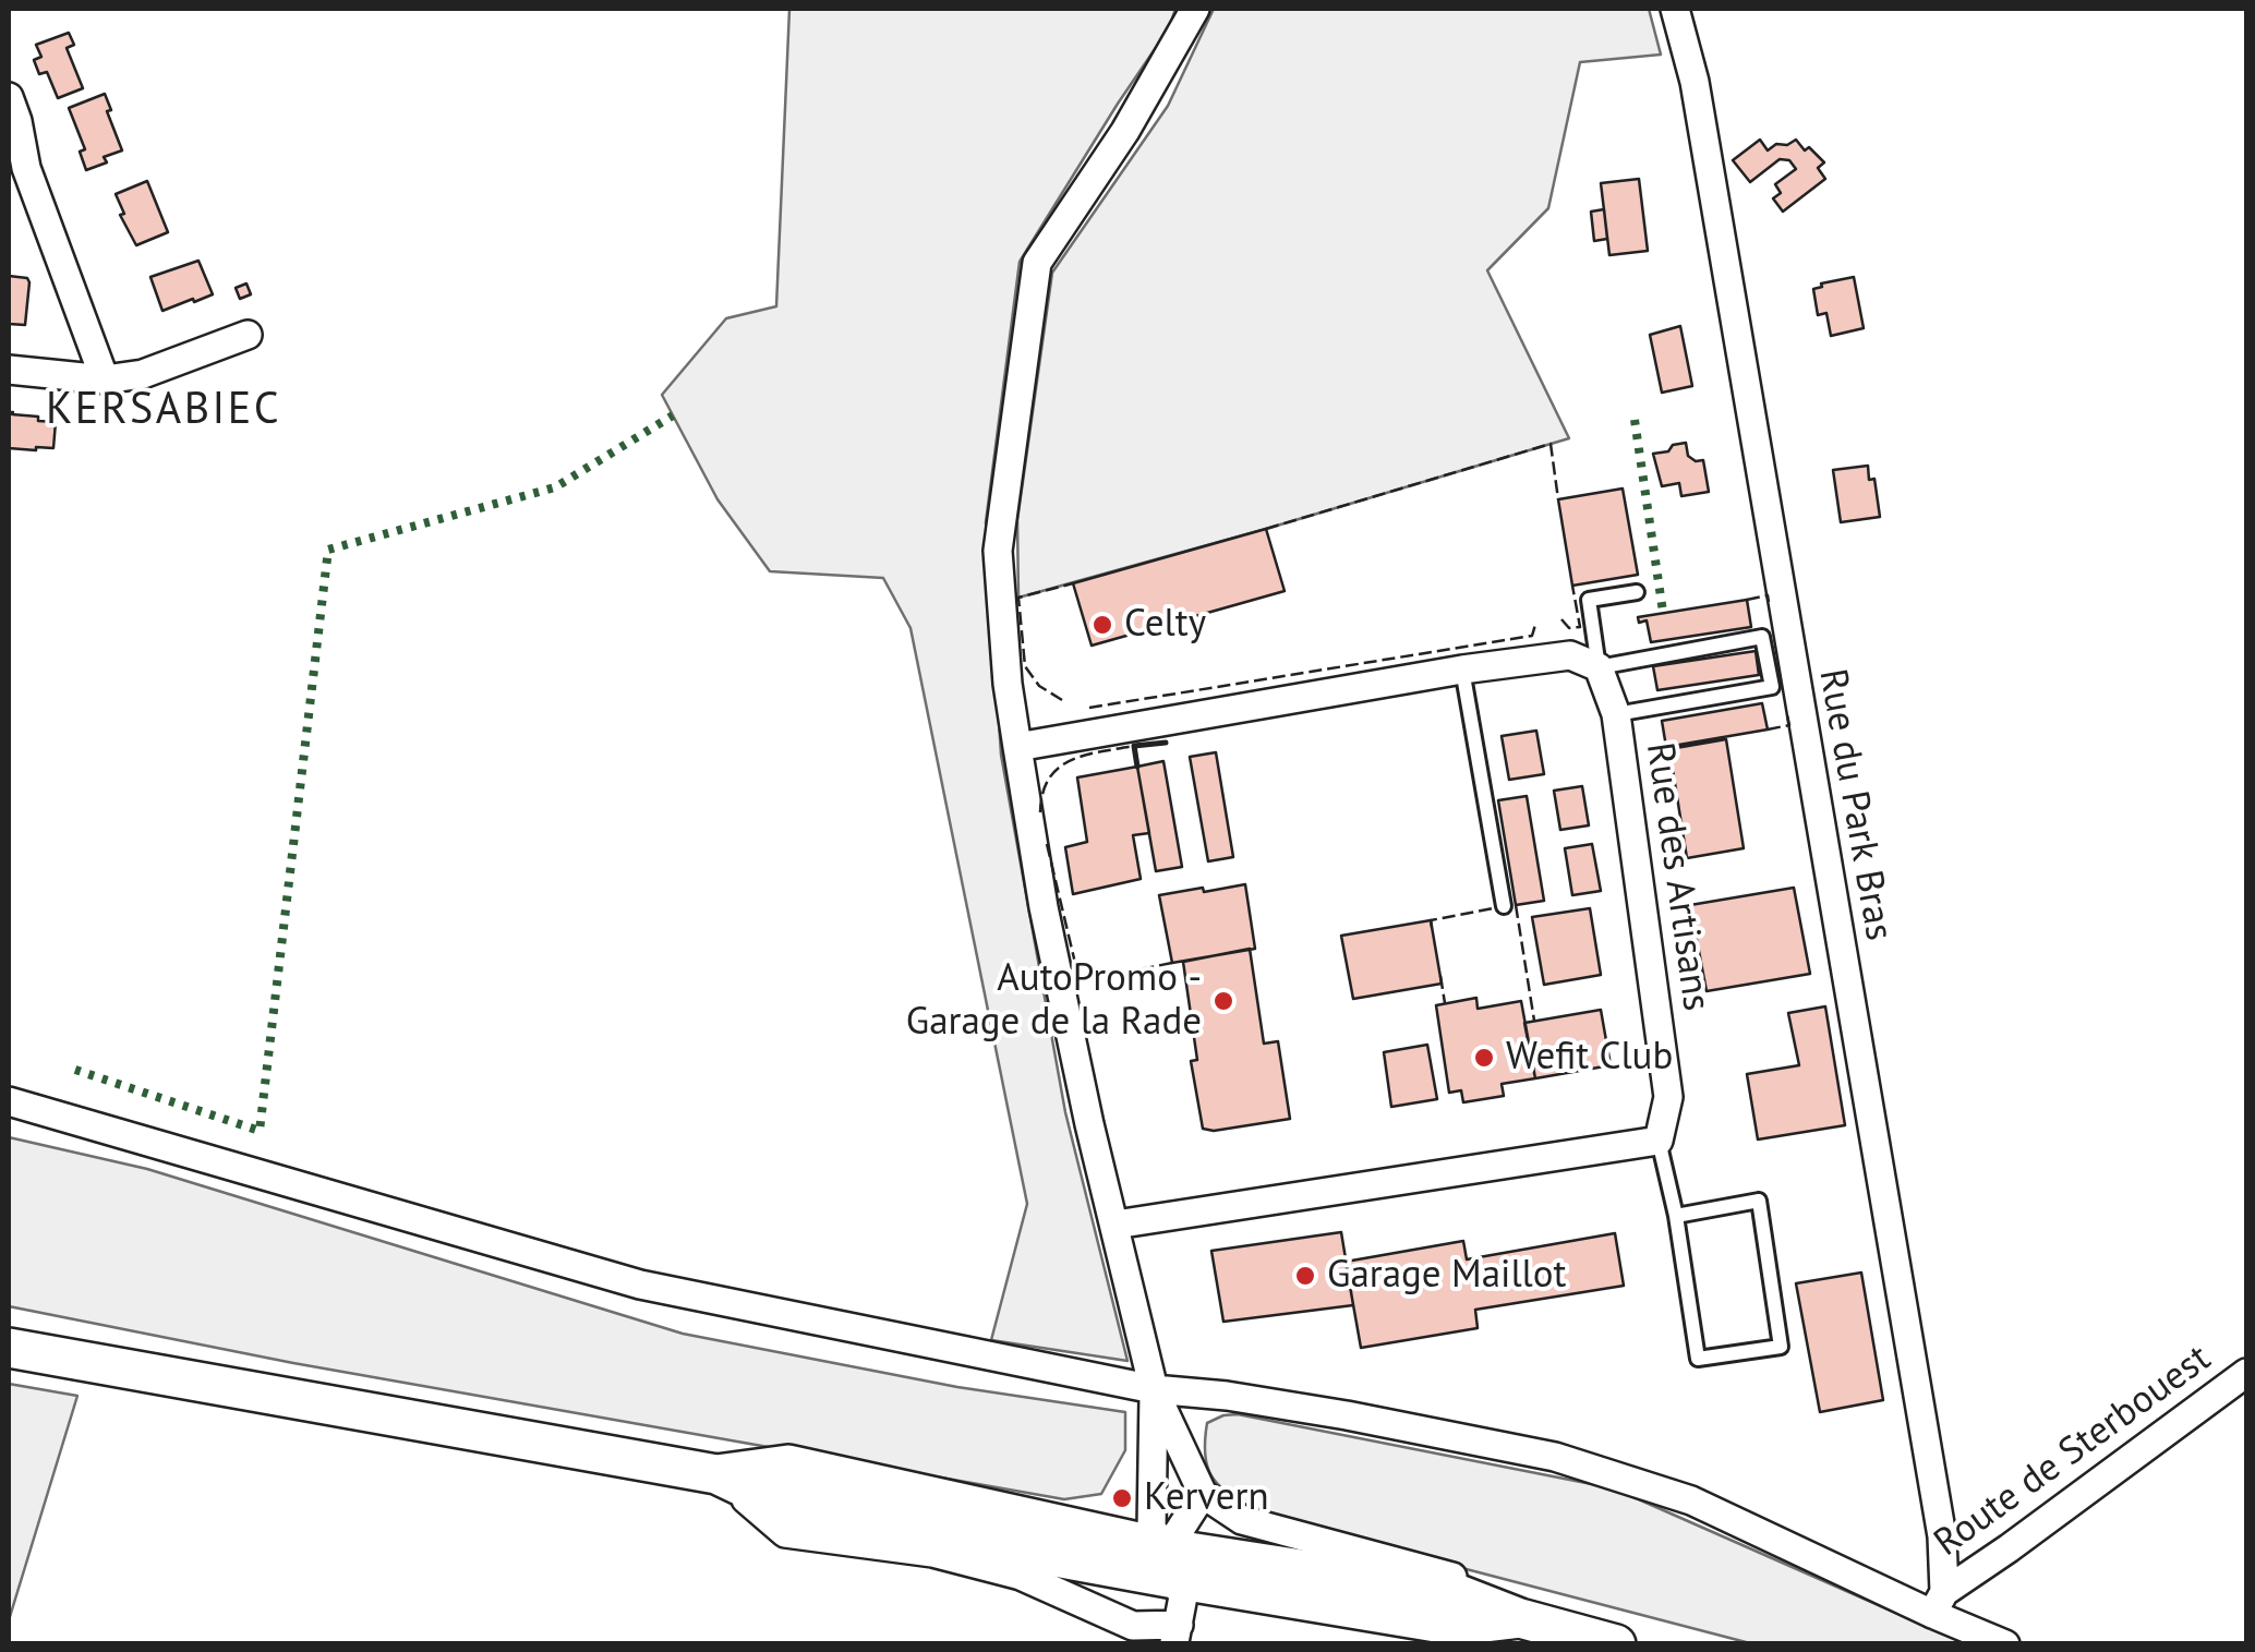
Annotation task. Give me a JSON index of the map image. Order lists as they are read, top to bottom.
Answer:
{
  "streets": {
    "street": ["Rue du Park Bras", "Rue des Artisans", "Route de Sterbouest"]
  },
  "crossings": [
    ["Rue du Park Bras", "Route de Sterbouest"]
  ],
  "districts": ["KERSABIEC"],
  "places": [
    "Celty",
    "AutoPromo - Garage de la Rade",
    "Wefit Club",
    "Garage Maillot",
    "Kervern"
  ]
}
